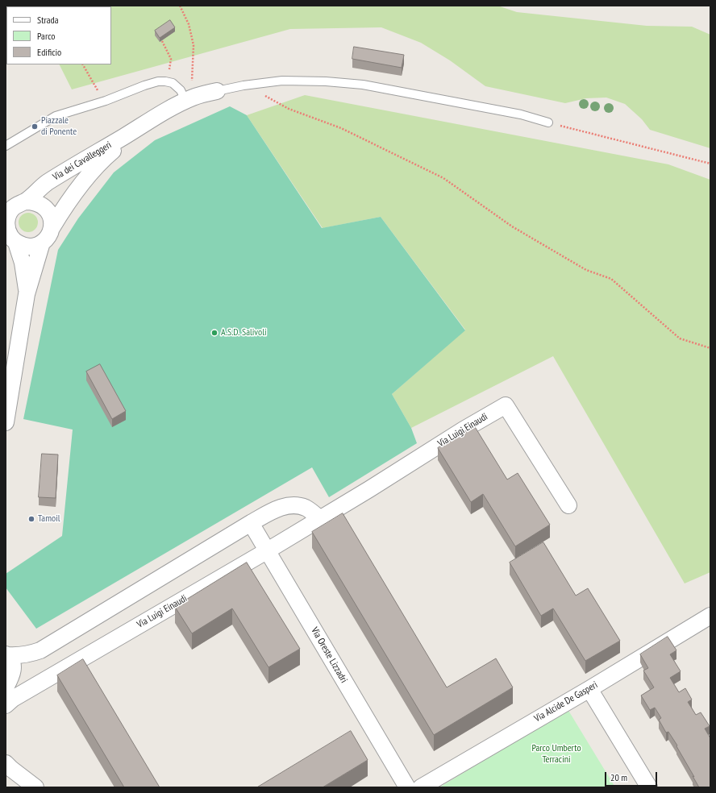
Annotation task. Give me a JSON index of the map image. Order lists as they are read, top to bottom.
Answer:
{
  "streets": {
    "street": [
      "Via dei Cavalleggeri",
      "Via Luigi Einaudi",
      "Via Oreste Lizzadri",
      "Via Alcide De Gasperi"
    ]
  },
  "crossings": [
    ["Via Luigi Einaudi", "Via Oreste Lizzadri"]
  ],
  "parks": ["Parco Umberto Terracini"],
  "places": ["Piazzale di Ponente", "A.S.D. Salivoli", "Tamoil"],
  "legend": ["Strada", "Parco", "Edificio"],
  "scale_bar": "20 m"
}
